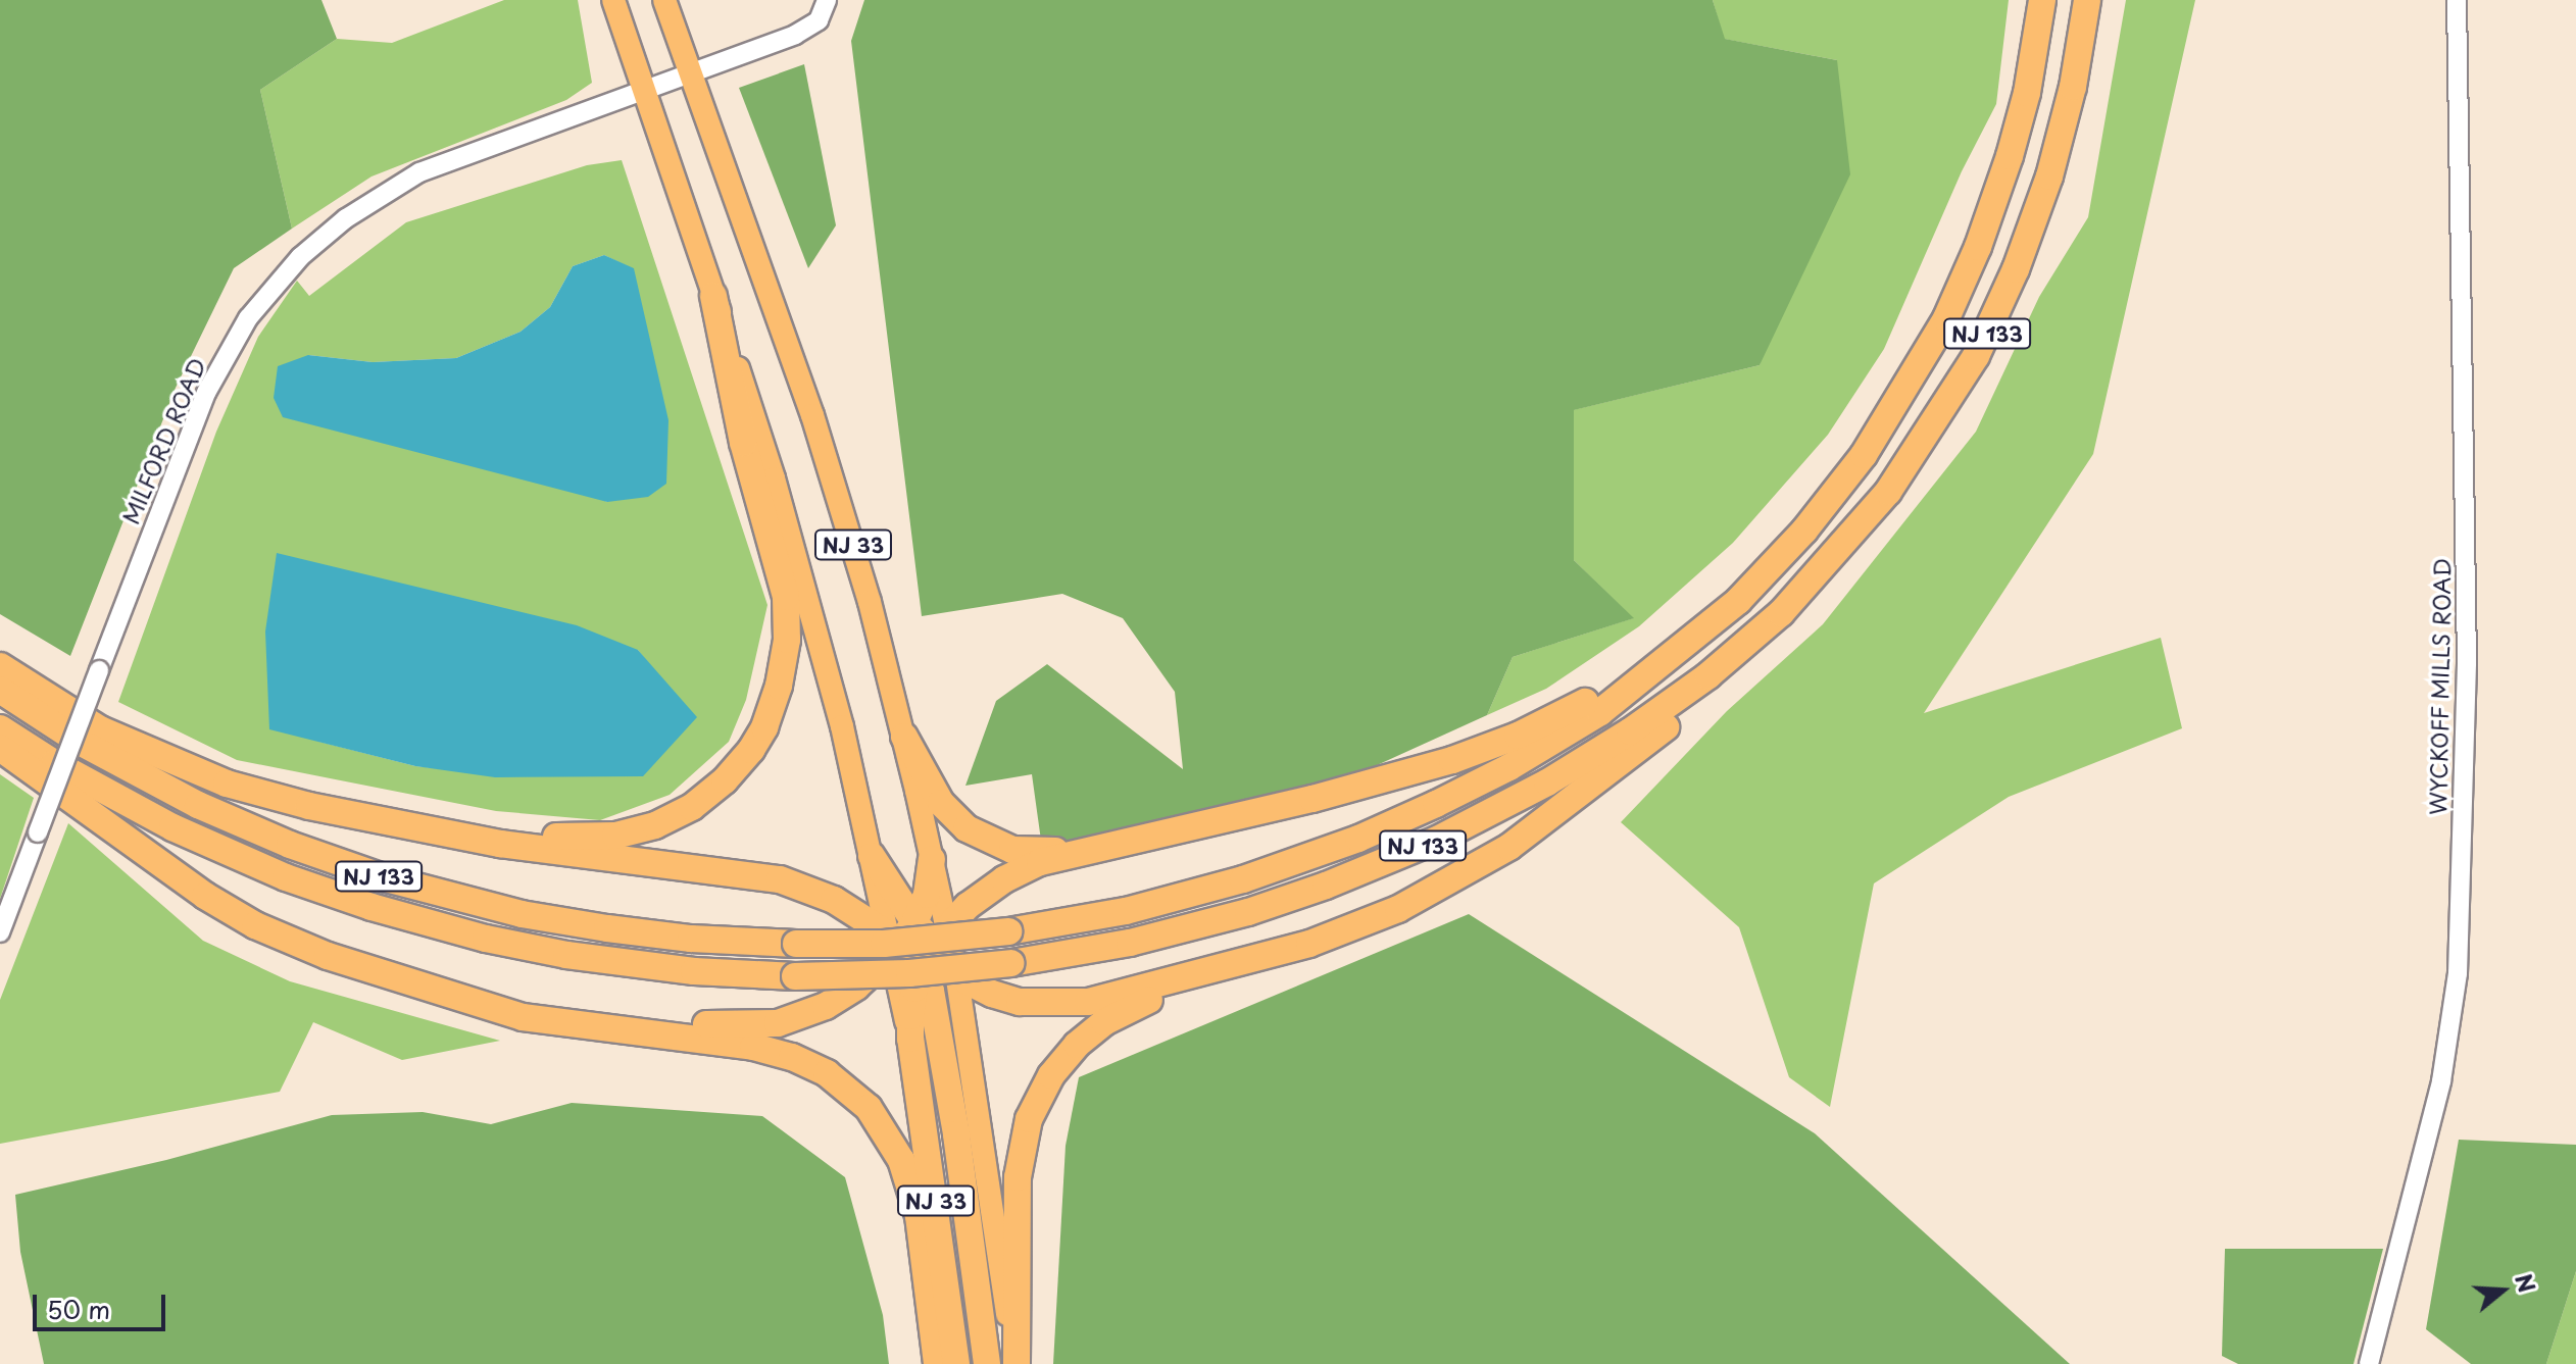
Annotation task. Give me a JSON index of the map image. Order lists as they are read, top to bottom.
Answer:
{
  "streets": {
    "highway": ["NJ 133", "NJ 33"],
    "street": ["MILFORD ROAD", "WYCKOFF MILLS ROAD"]
  },
  "crossings": [
    ["MILFORD ROAD", "NJ 33"]
  ],
  "scale_bar": "50 m",
  "north": "right"
}
